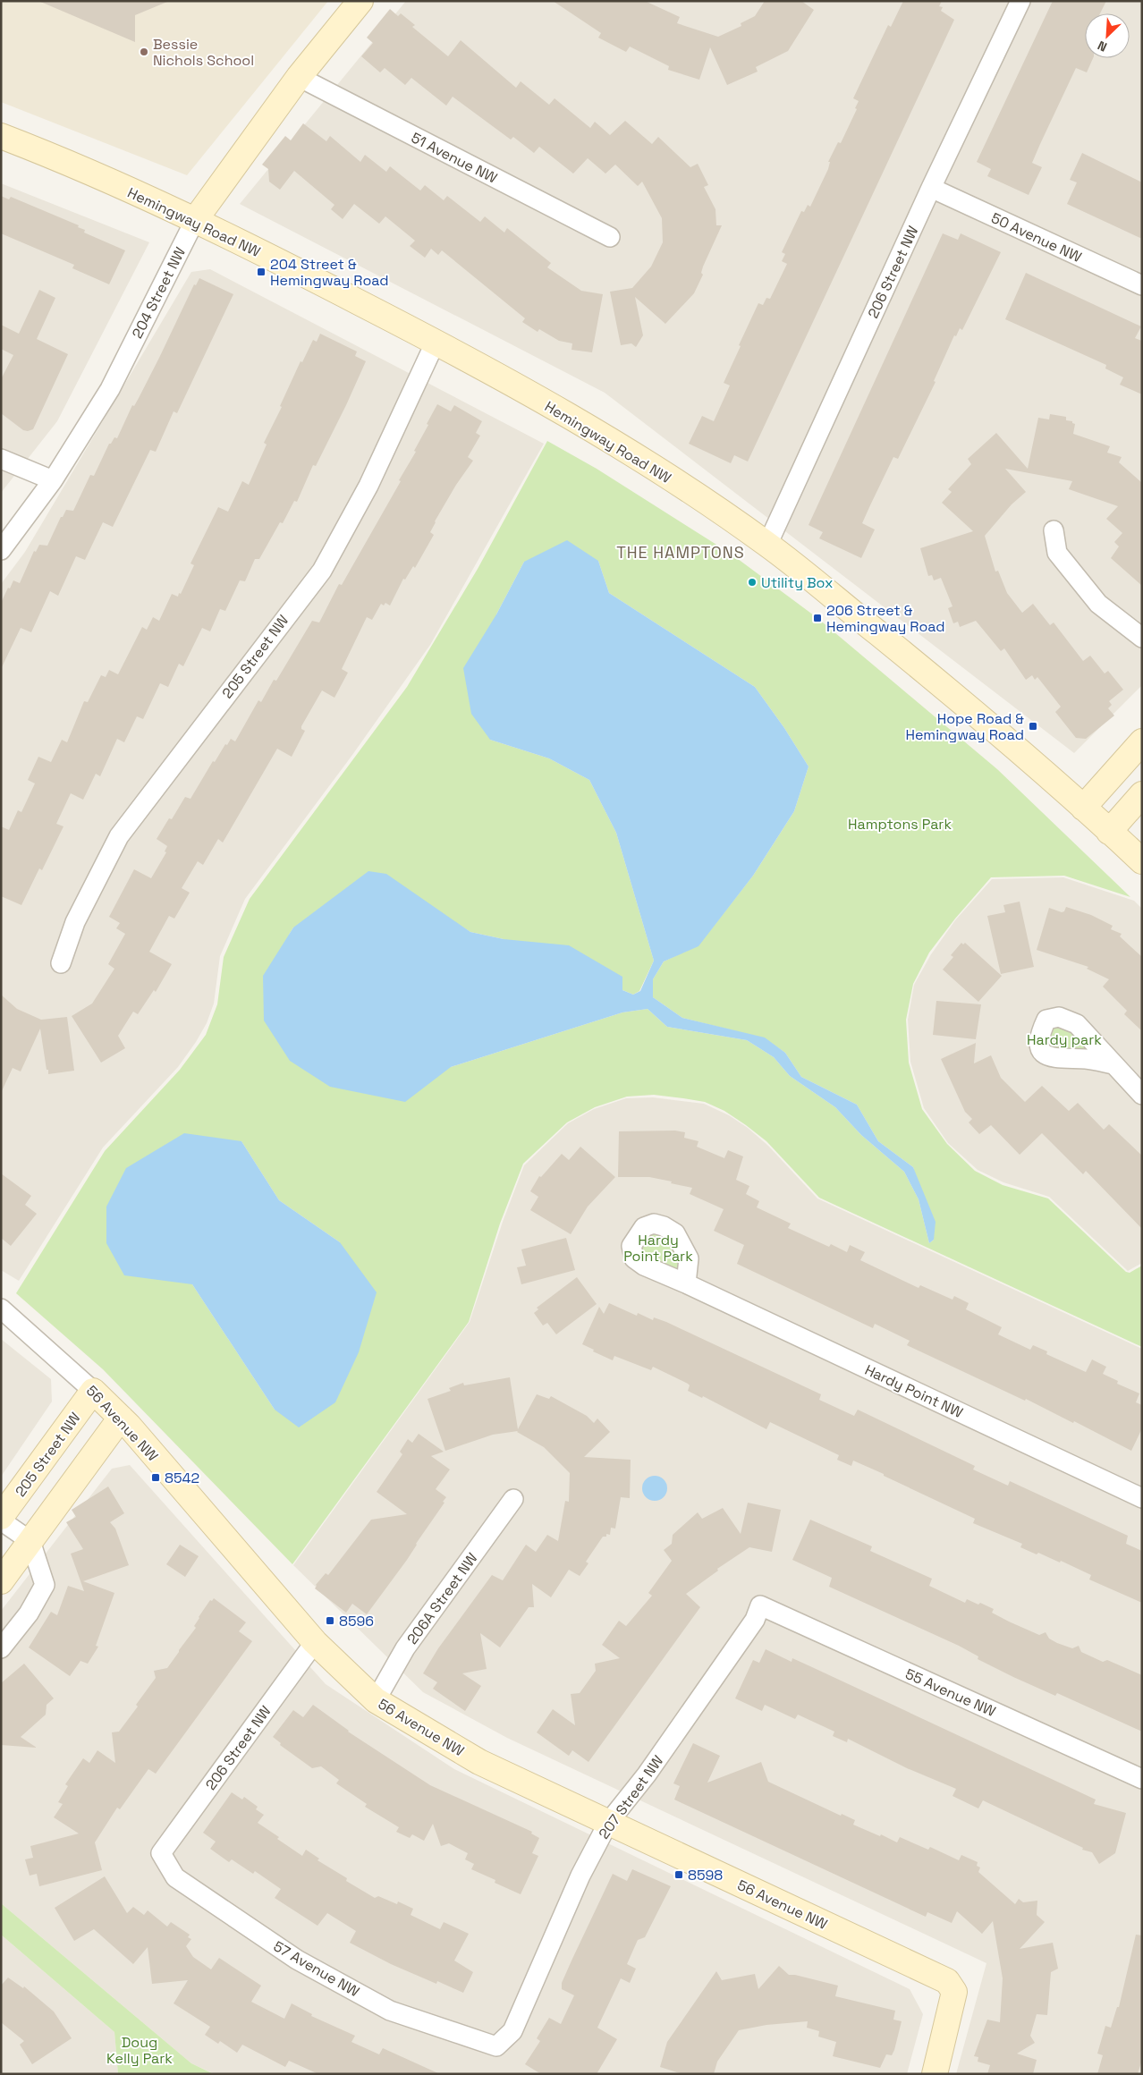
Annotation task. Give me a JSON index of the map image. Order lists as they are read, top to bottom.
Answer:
{
  "streets": {
    "street": [
      "51 Avenue NW",
      "Hemingway Road NW",
      "50 Avenue NW",
      "206 Street NW",
      "204 Street NW",
      "205 Street NW",
      "Hardy Point NW",
      "56 Avenue NW",
      "206A Street NW",
      "55 Avenue NW",
      "207 Street NW",
      "57 Avenue NW"
    ]
  },
  "crossings": [
    ["51 Avenue NW", "204 Street NW"],
    ["Hemingway Road NW", "206 Street NW"],
    ["Hemingway Road NW", "204 Street NW"],
    ["Hemingway Road NW", "205 Street NW"],
    ["50 Avenue NW", "206 Street NW"],
    ["206 Street NW", "56 Avenue NW"],
    ["206 Street NW", "57 Avenue NW"],
    ["205 Street NW", "56 Avenue NW"],
    ["56 Avenue NW", "206A Street NW"],
    ["56 Avenue NW", "207 Street NW"],
    ["55 Avenue NW", "207 Street NW"],
    ["207 Street NW", "57 Avenue NW"]
  ],
  "districts": ["THE HAMPTONS"],
  "parks": [
    "Hamptons Park",
    "Hardy park",
    "Hardy Point Park",
    "Doug Kelly Park"
  ],
  "places": {
    "other": ["Bessie Nichols School", "Utility Box"],
    "transit": [
      "204 Street & Hemingway Road",
      "206 Street & Hemingway Road",
      "Hope Road & Hemingway Road",
      "8542",
      "8596",
      "8598"
    ]
  },
  "north": "bottom left"
}
